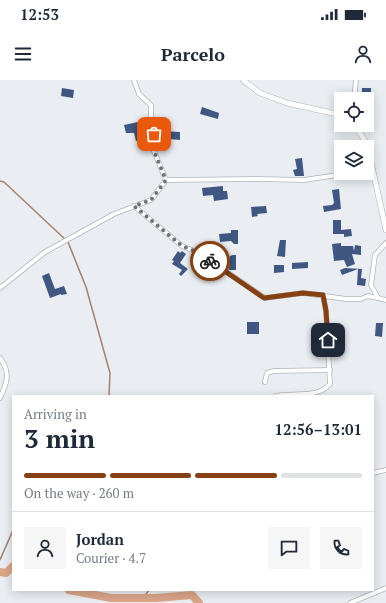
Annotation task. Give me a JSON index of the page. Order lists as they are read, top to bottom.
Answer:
{
  "page": {
    "status": "12:53",
    "header": "Parcelo",
    "heading": ["3 min", "Arriving in", "12:56–13:01"],
    "panel": ["Jordan", "Courier · 4.7"],
    "bar": "On the way · 260 m"
  }
}
